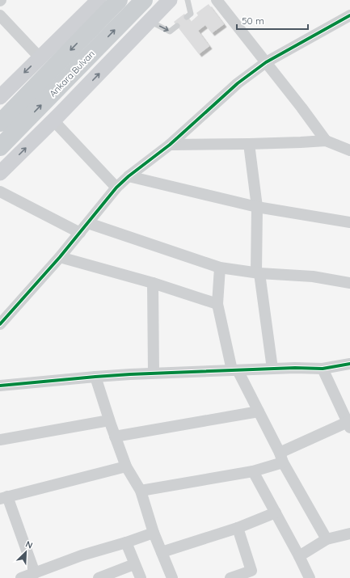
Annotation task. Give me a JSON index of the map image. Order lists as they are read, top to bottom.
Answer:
{
  "streets": {
    "main road": ["Ankara Bulvarı"]
  },
  "scale_bar": "50 m",
  "north": "top right"
}
